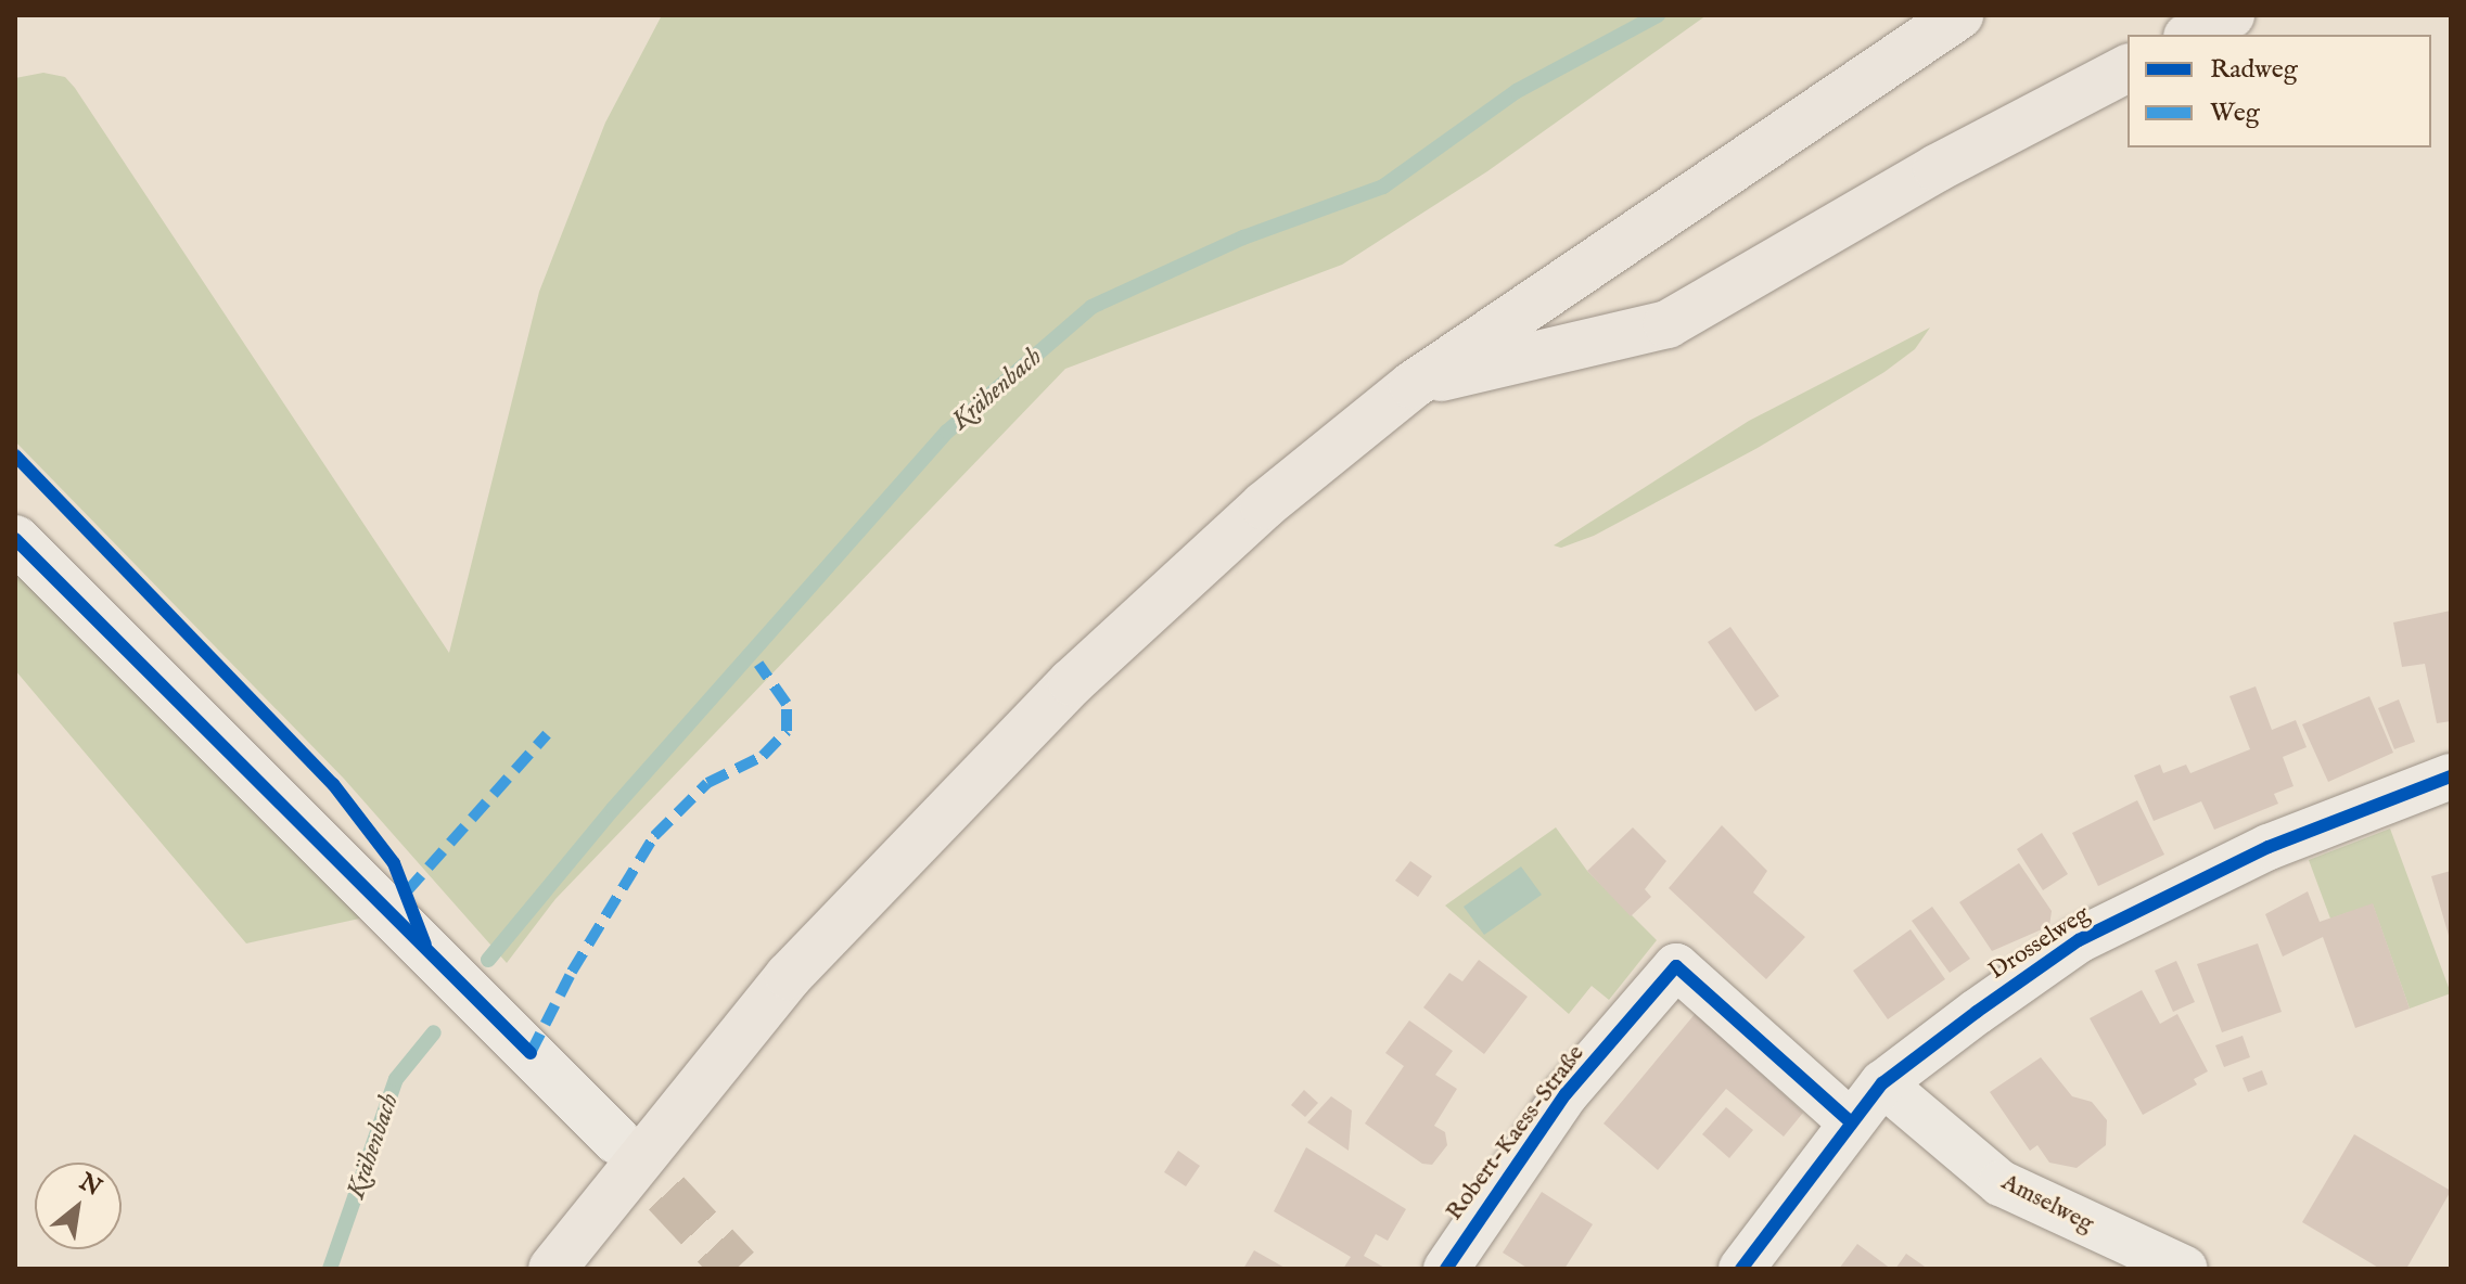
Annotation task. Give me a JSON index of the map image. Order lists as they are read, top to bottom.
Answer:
{
  "streets": {
    "street": ["Drosselweg", "Robert-Kaess-Straße", "Amselweg"]
  },
  "crossings": [
    ["Drosselweg", "Robert-Kaess-Straße"],
    ["Drosselweg", "Amselweg"]
  ],
  "water": ["Krähenbach"],
  "legend": ["Radweg", "Weg"],
  "north": "top right"
}
